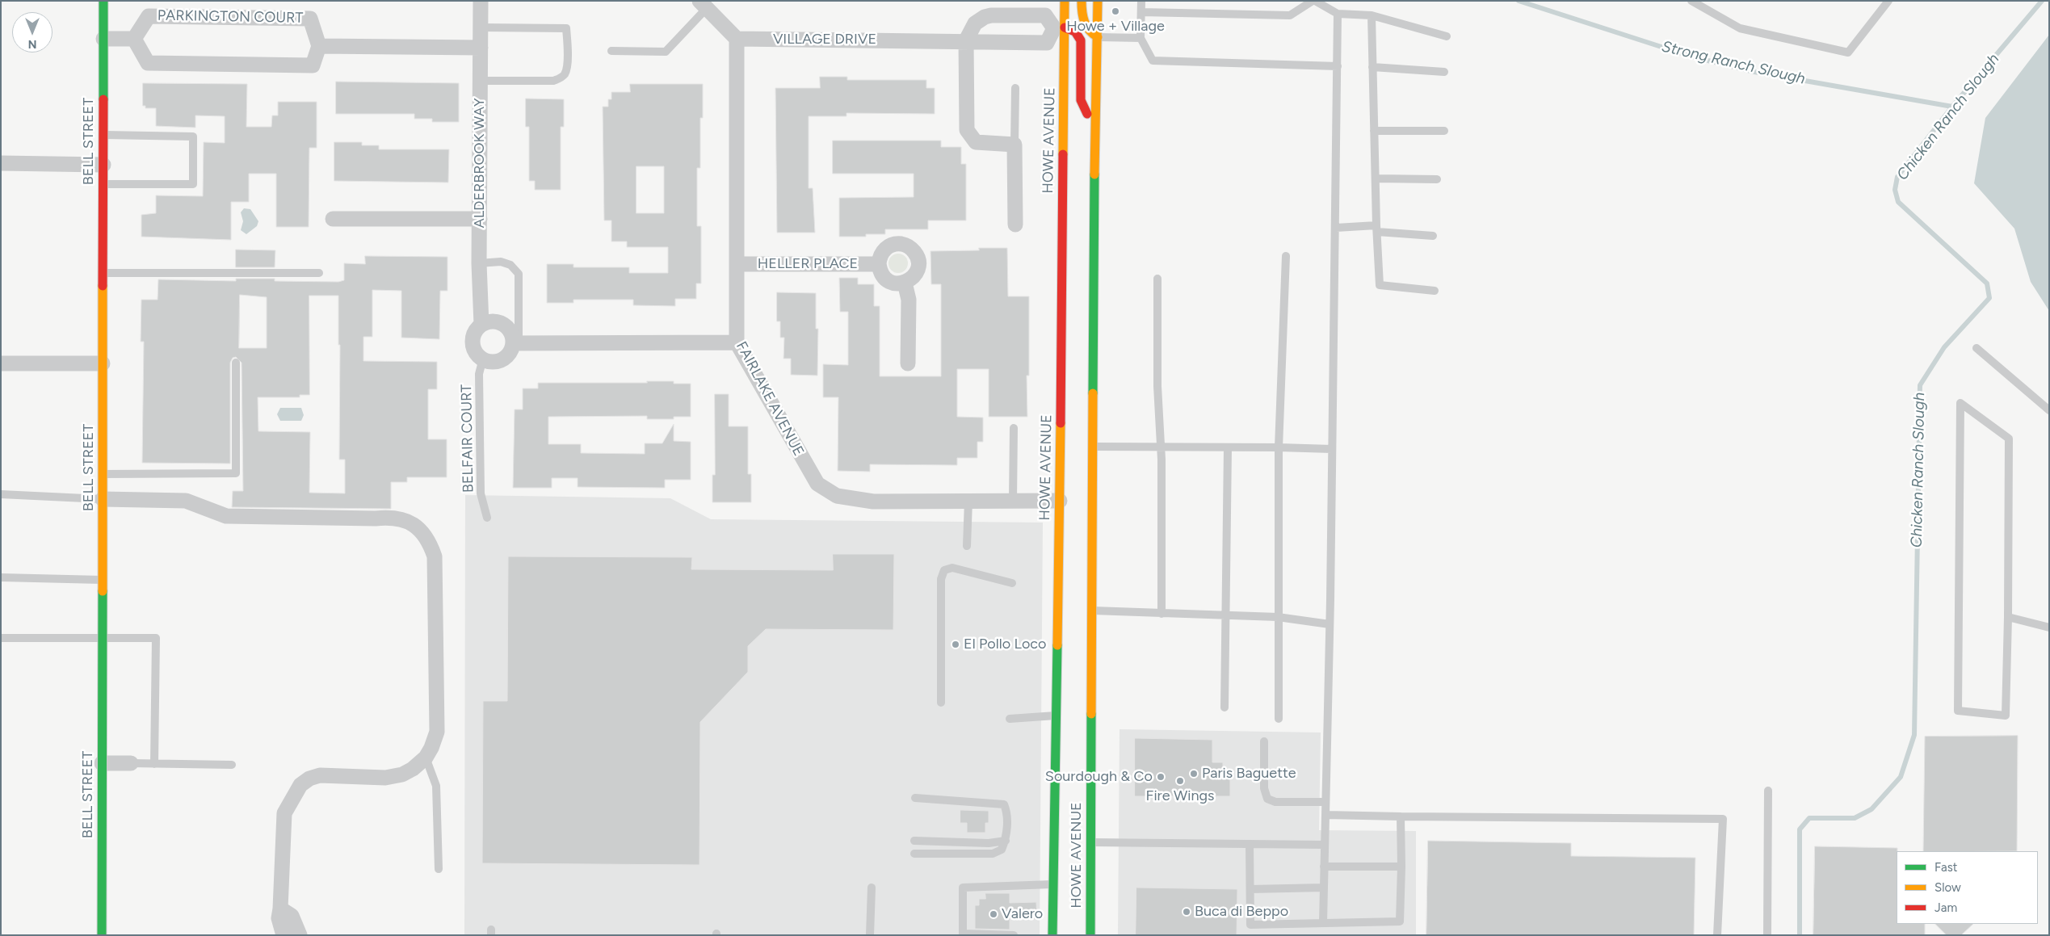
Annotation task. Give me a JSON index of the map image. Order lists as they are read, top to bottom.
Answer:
{
  "streets": {
    "main road": ["HOWE AVENUE", "BELL STREET"],
    "street": [
      "PARKINGTON COURT",
      "VILLAGE DRIVE",
      "ALDERBROOK WAY",
      "HELLER PLACE",
      "FAIRLAKE AVENUE"
    ],
    "lane": ["BELFAIR COURT"]
  },
  "crossings": [
    ["VILLAGE DRIVE", "HOWE AVENUE"],
    ["VILLAGE DRIVE", "FAIRLAKE AVENUE"],
    ["HOWE AVENUE", "FAIRLAKE AVENUE"],
    ["ALDERBROOK WAY", "BELFAIR COURT"],
    ["HELLER PLACE", "FAIRLAKE AVENUE"]
  ],
  "water": ["Strong Ranch Slough", "Chicken Ranch Slough"],
  "places": [
    "Howe + Village",
    "El Pollo Loco",
    "Paris Baguette",
    "Sourdough & Co",
    "Fire Wings",
    "Buca di Beppo",
    "Valero"
  ],
  "legend": ["Fast", "Slow", "Jam"],
  "north": "bottom"
}
